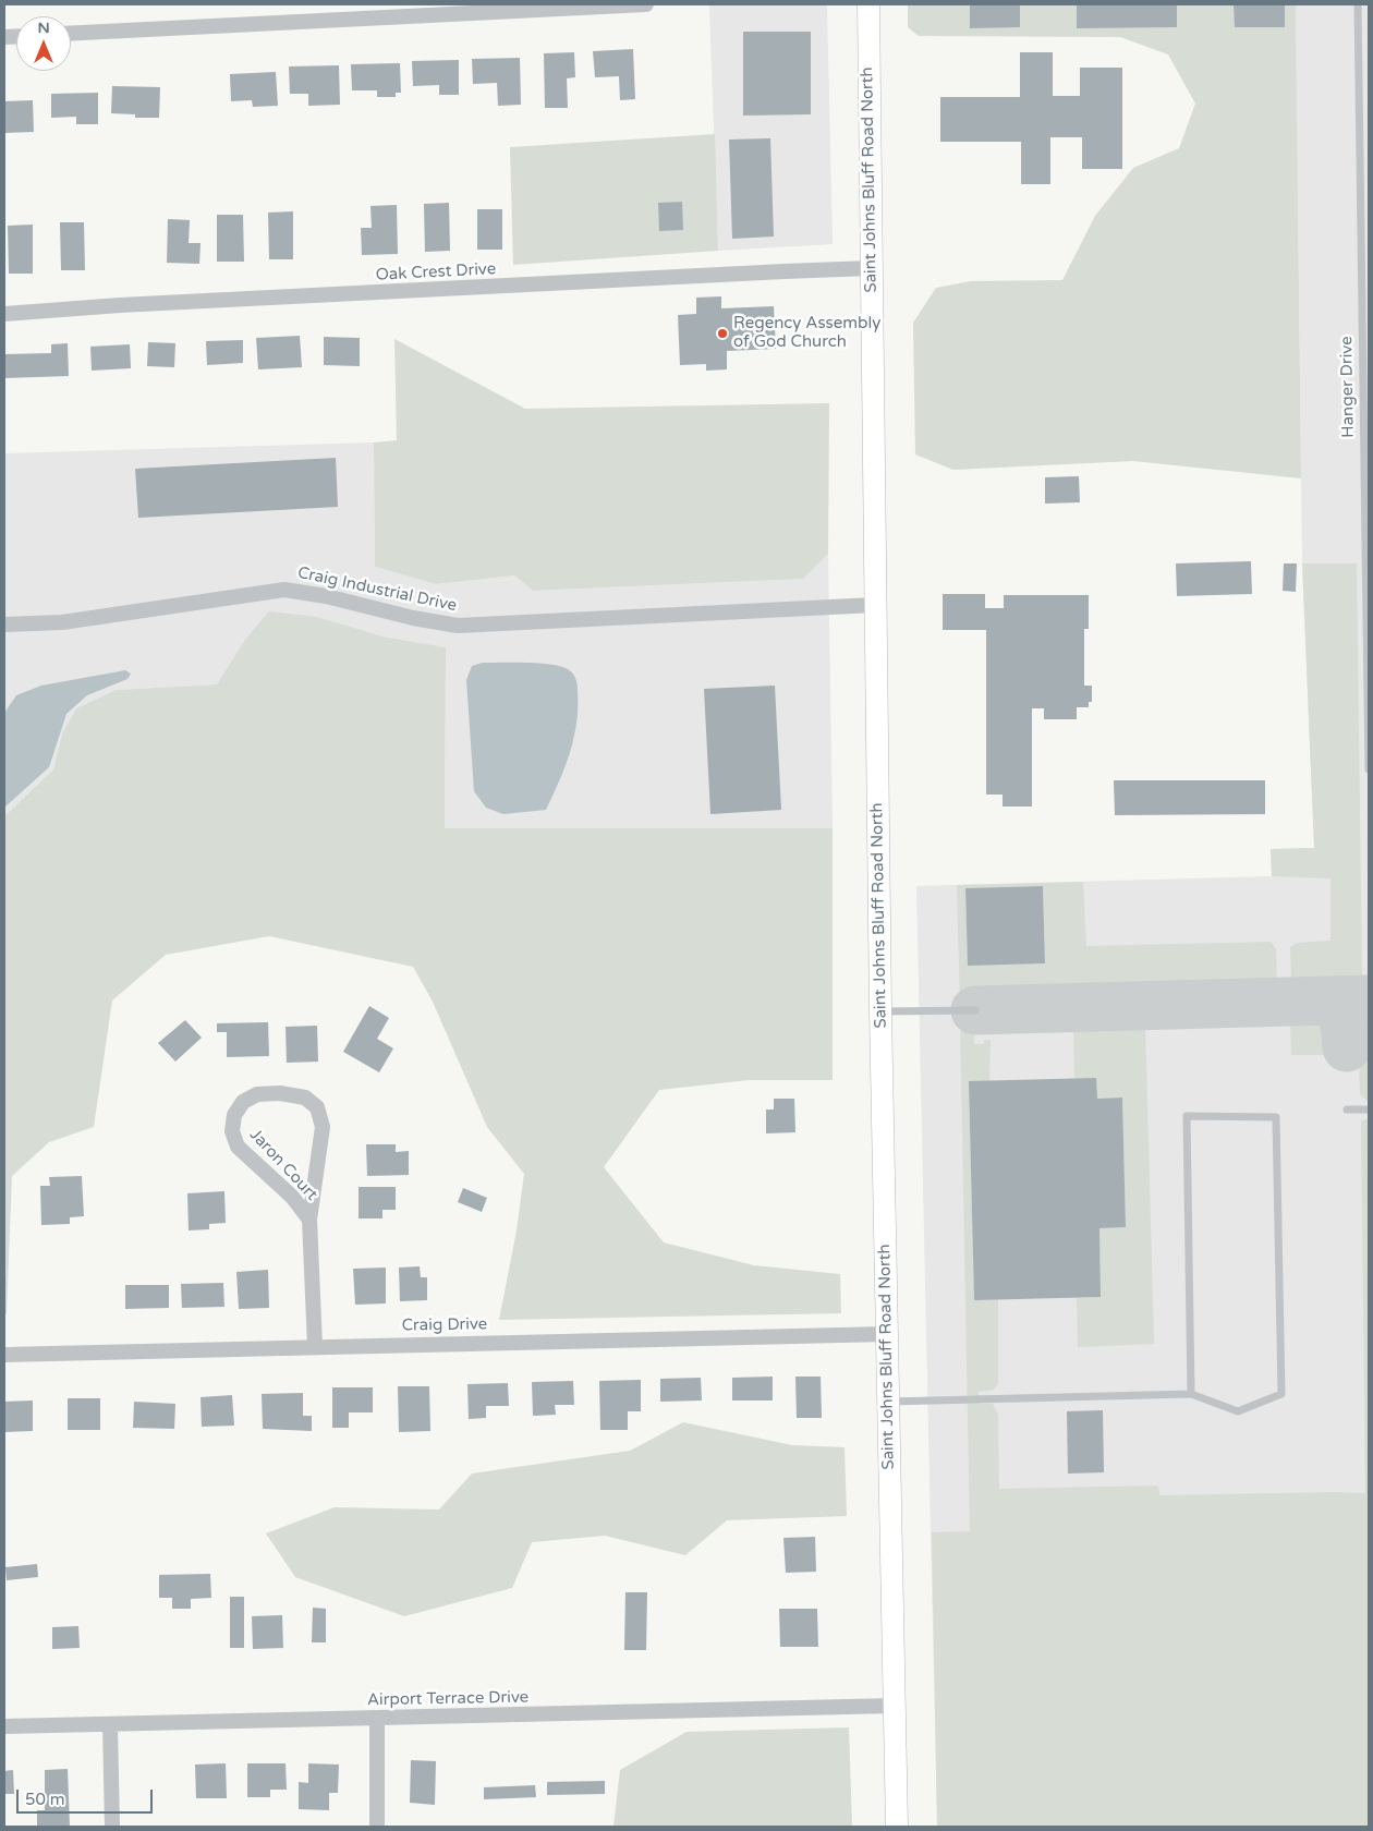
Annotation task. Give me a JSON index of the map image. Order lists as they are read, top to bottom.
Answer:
{
  "streets": {
    "main road": ["Saint Johns Bluff Road North"],
    "street": [
      "Oak Crest Drive",
      "Craig Industrial Drive",
      "Jaron Court",
      "Craig Drive",
      "Airport Terrace Drive"
    ],
    "lane": ["Hanger Drive"]
  },
  "crossings": [
    ["Saint Johns Bluff Road North", "Oak Crest Drive"],
    ["Saint Johns Bluff Road North", "Craig Industrial Drive"],
    ["Saint Johns Bluff Road North", "Craig Drive"],
    ["Saint Johns Bluff Road North", "Airport Terrace Drive"],
    ["Jaron Court", "Craig Drive"]
  ],
  "places": ["Regency Assembly of God Church"],
  "scale_bar": "50 m",
  "north": "top"
}
